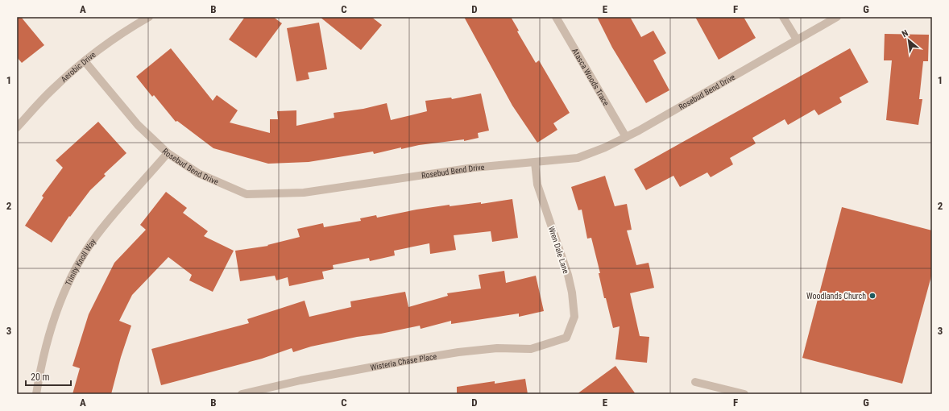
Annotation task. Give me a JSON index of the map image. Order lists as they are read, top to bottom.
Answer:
{
  "streets": {
    "street": [
      "Aerobic Drive",
      "Atasca Woods Trace",
      "Rosebud Bend Drive",
      "Wren Dale Lane",
      "Trinity Knoll Way",
      "Wisteria Chase Place"
    ]
  },
  "crossings": [
    ["Aerobic Drive", "Rosebud Bend Drive"],
    ["Atasca Woods Trace", "Rosebud Bend Drive"],
    ["Rosebud Bend Drive", "Wren Dale Lane"],
    ["Rosebud Bend Drive", "Trinity Knoll Way"],
    ["Wren Dale Lane", "Wisteria Chase Place"]
  ],
  "places": ["Woodlands Church"],
  "scale_bar": "20 m",
  "north": "top left",
  "grid": {
    "columns": [
      "A",
      "B",
      "C",
      "D",
      "E",
      "F",
      "G"
    ],
    "rows": ["1", "2", "3"]
  }
}
